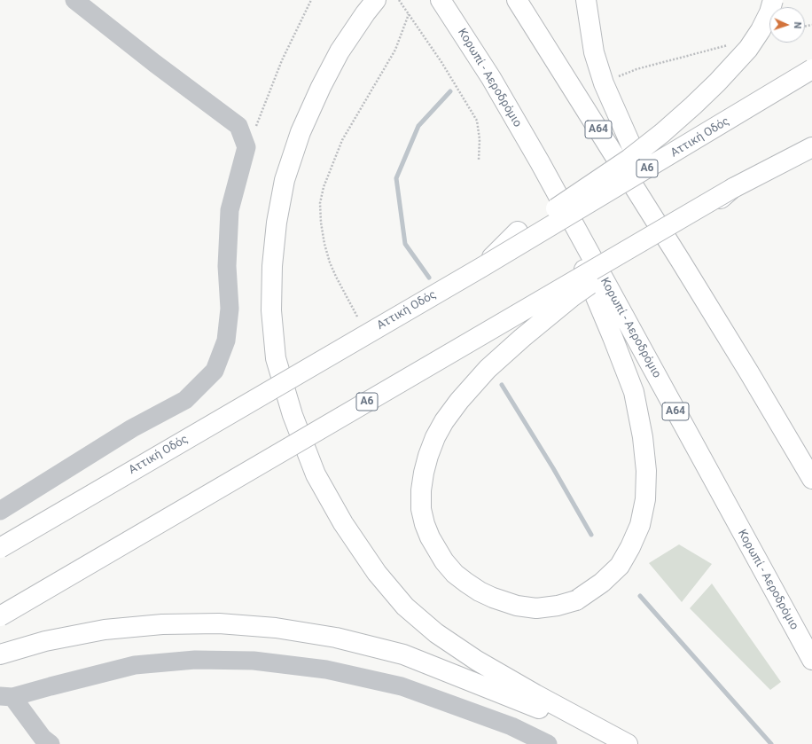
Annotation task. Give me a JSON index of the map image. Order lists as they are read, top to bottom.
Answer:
{
  "streets": {
    "highway": [
      "Κορωπί - Αεροδρόμιο",
      "Α64",
      "Αττική Οδός",
      "Α6"
    ]
  },
  "north": "right"
}
